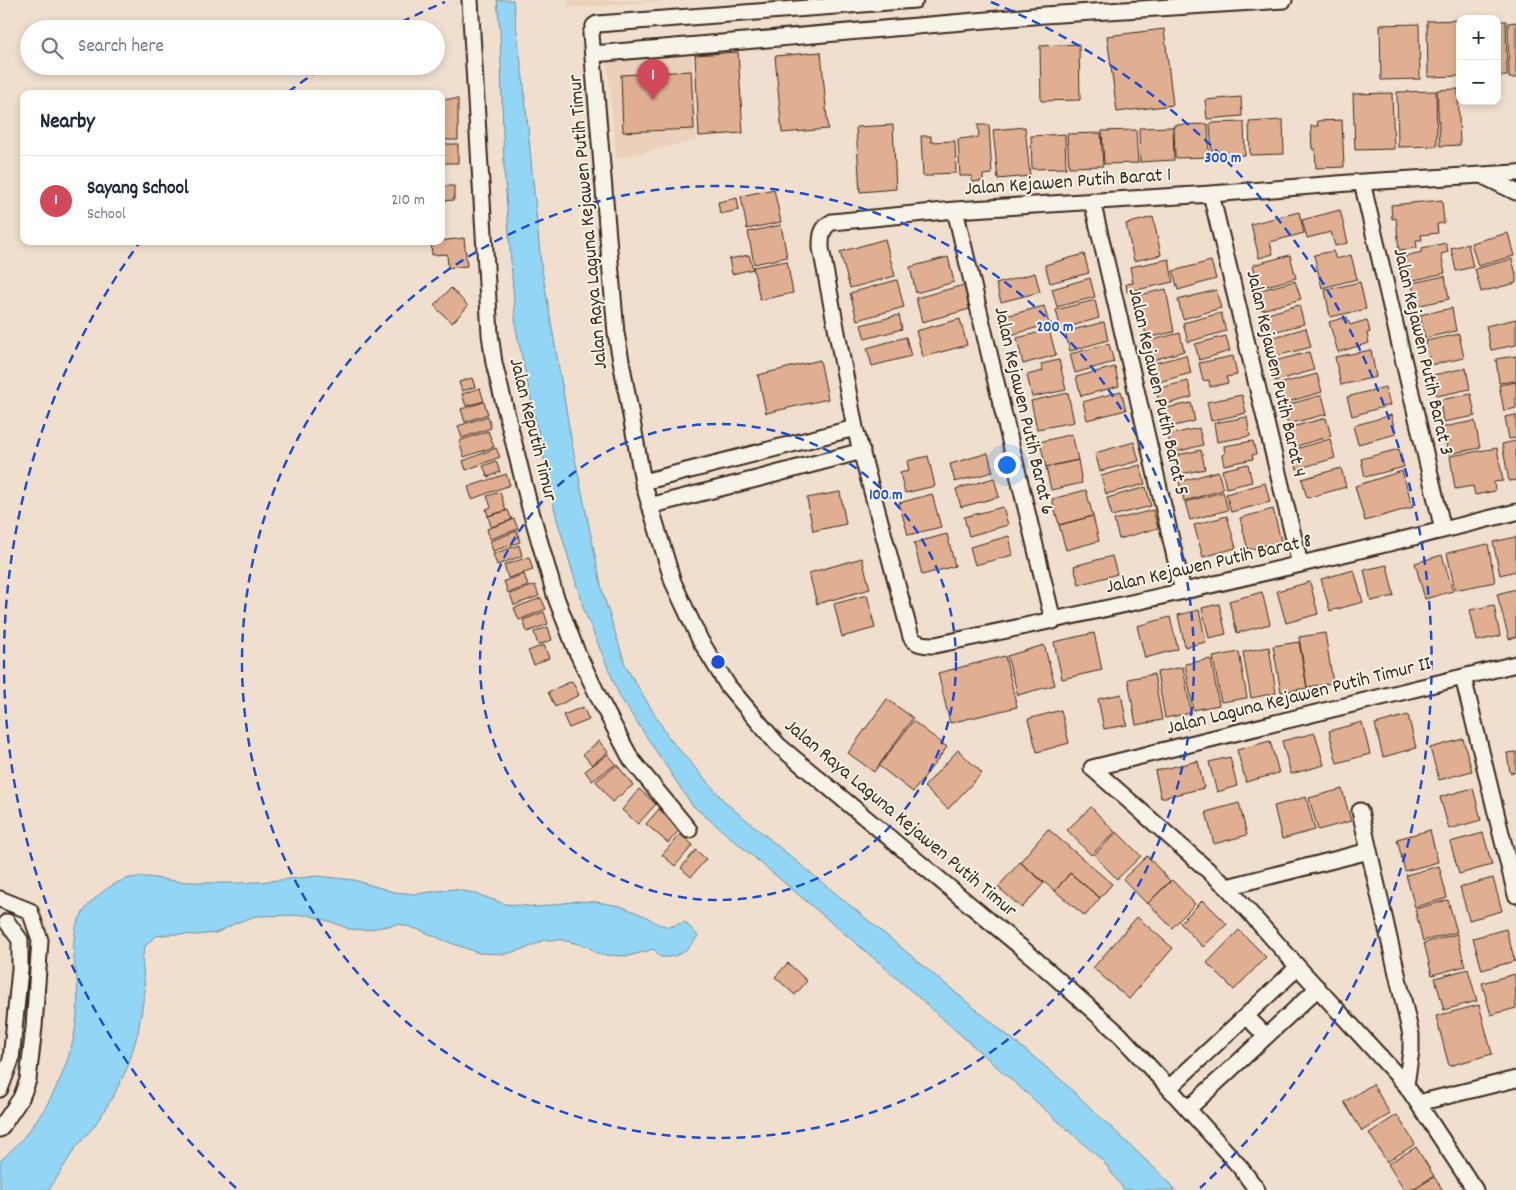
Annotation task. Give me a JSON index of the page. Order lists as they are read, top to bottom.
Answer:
{
  "streets": {
    "street": [
      "Jalan Kejawen Putih Barat 1",
      "Jalan Raya Laguna Kejawen Putih Timur",
      "Jalan Kejawen Putih Barat 3",
      "Jalan Kejawen Putih Barat 4",
      "Jalan Kejawen Putih Barat 5",
      "Jalan Kejawen Putih Barat 6",
      "Jalan Keputih Timur",
      "Jalan Kejawen Putih Barat 8",
      "Jalan Laguna Kejawen Putih Timur II"
    ]
  },
  "crossings": [
    ["Jalan Kejawen Putih Barat 1", "Jalan Kejawen Putih Barat 3"],
    ["Jalan Kejawen Putih Barat 1", "Jalan Kejawen Putih Barat 4"],
    ["Jalan Kejawen Putih Barat 1", "Jalan Kejawen Putih Barat 5"],
    ["Jalan Kejawen Putih Barat 1", "Jalan Kejawen Putih Barat 6"],
    ["Jalan Kejawen Putih Barat 3", "Jalan Kejawen Putih Barat 8"],
    ["Jalan Kejawen Putih Barat 4", "Jalan Kejawen Putih Barat 8"],
    ["Jalan Kejawen Putih Barat 5", "Jalan Kejawen Putih Barat 8"],
    ["Jalan Kejawen Putih Barat 6", "Jalan Kejawen Putih Barat 8"]
  ],
  "page": {
    "map_buttons": ["+", "−"],
    "search": "Search here",
    "pins": "1",
    "heading": "Nearby",
    "list": [
      {
        "mark": "1",
        "name": "Sayang School",
        "note": "School",
        "value": "210 m"
      }
    ]
  },
  "rings": ["300 m", "200 m", "100 m"]
}
